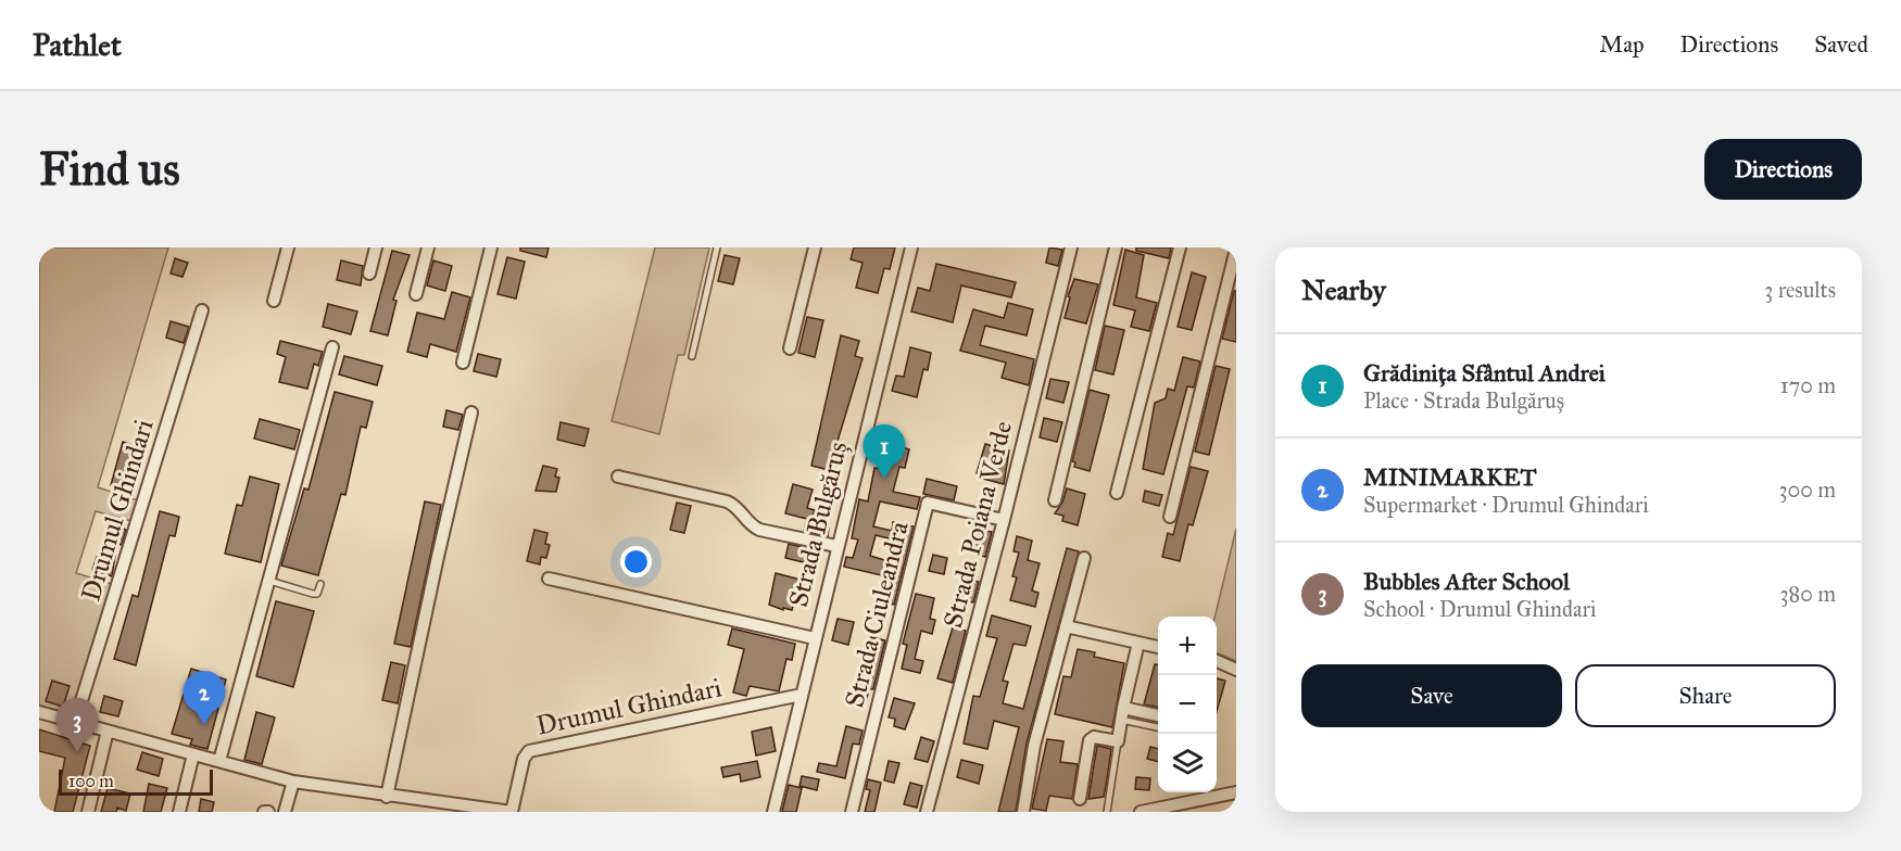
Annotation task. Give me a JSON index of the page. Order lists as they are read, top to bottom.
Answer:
{
  "streets": {
    "street": [
      "Drumul Ghindari",
      "Strada Bulgăruș",
      "Strada Poiana Verde",
      "Strada Ciuleandra"
    ]
  },
  "crossings": [
    ["Drumul Ghindari", "Strada Bulgăruș"],
    ["Strada Poiana Verde", "Strada Ciuleandra"]
  ],
  "scale_bar": "100 m",
  "page": {
    "header": "Pathlet",
    "nav": ["Map", "Directions", "Saved"],
    "buttons": [
      "Directions",
      ["Save", "Share"]
    ],
    "title": "Find us",
    "heading": ["Nearby", "3 results"],
    "list": [
      {
        "mark": "1",
        "name": "Grădinița Sfântul Andrei",
        "note": "Place · Strada Bulgăruș",
        "value": "170 m"
      },
      {
        "mark": "2",
        "name": "MINIMARKET",
        "note": "Supermarket · Drumul Ghindari",
        "value": "300 m"
      },
      {
        "mark": "3",
        "name": "Bubbles After School",
        "note": "School · Drumul Ghindari",
        "value": "380 m"
      }
    ],
    "pins": ["1", "2", "3"],
    "map_buttons": ["+", "−"],
    "scale": "100 m"
  }
}
